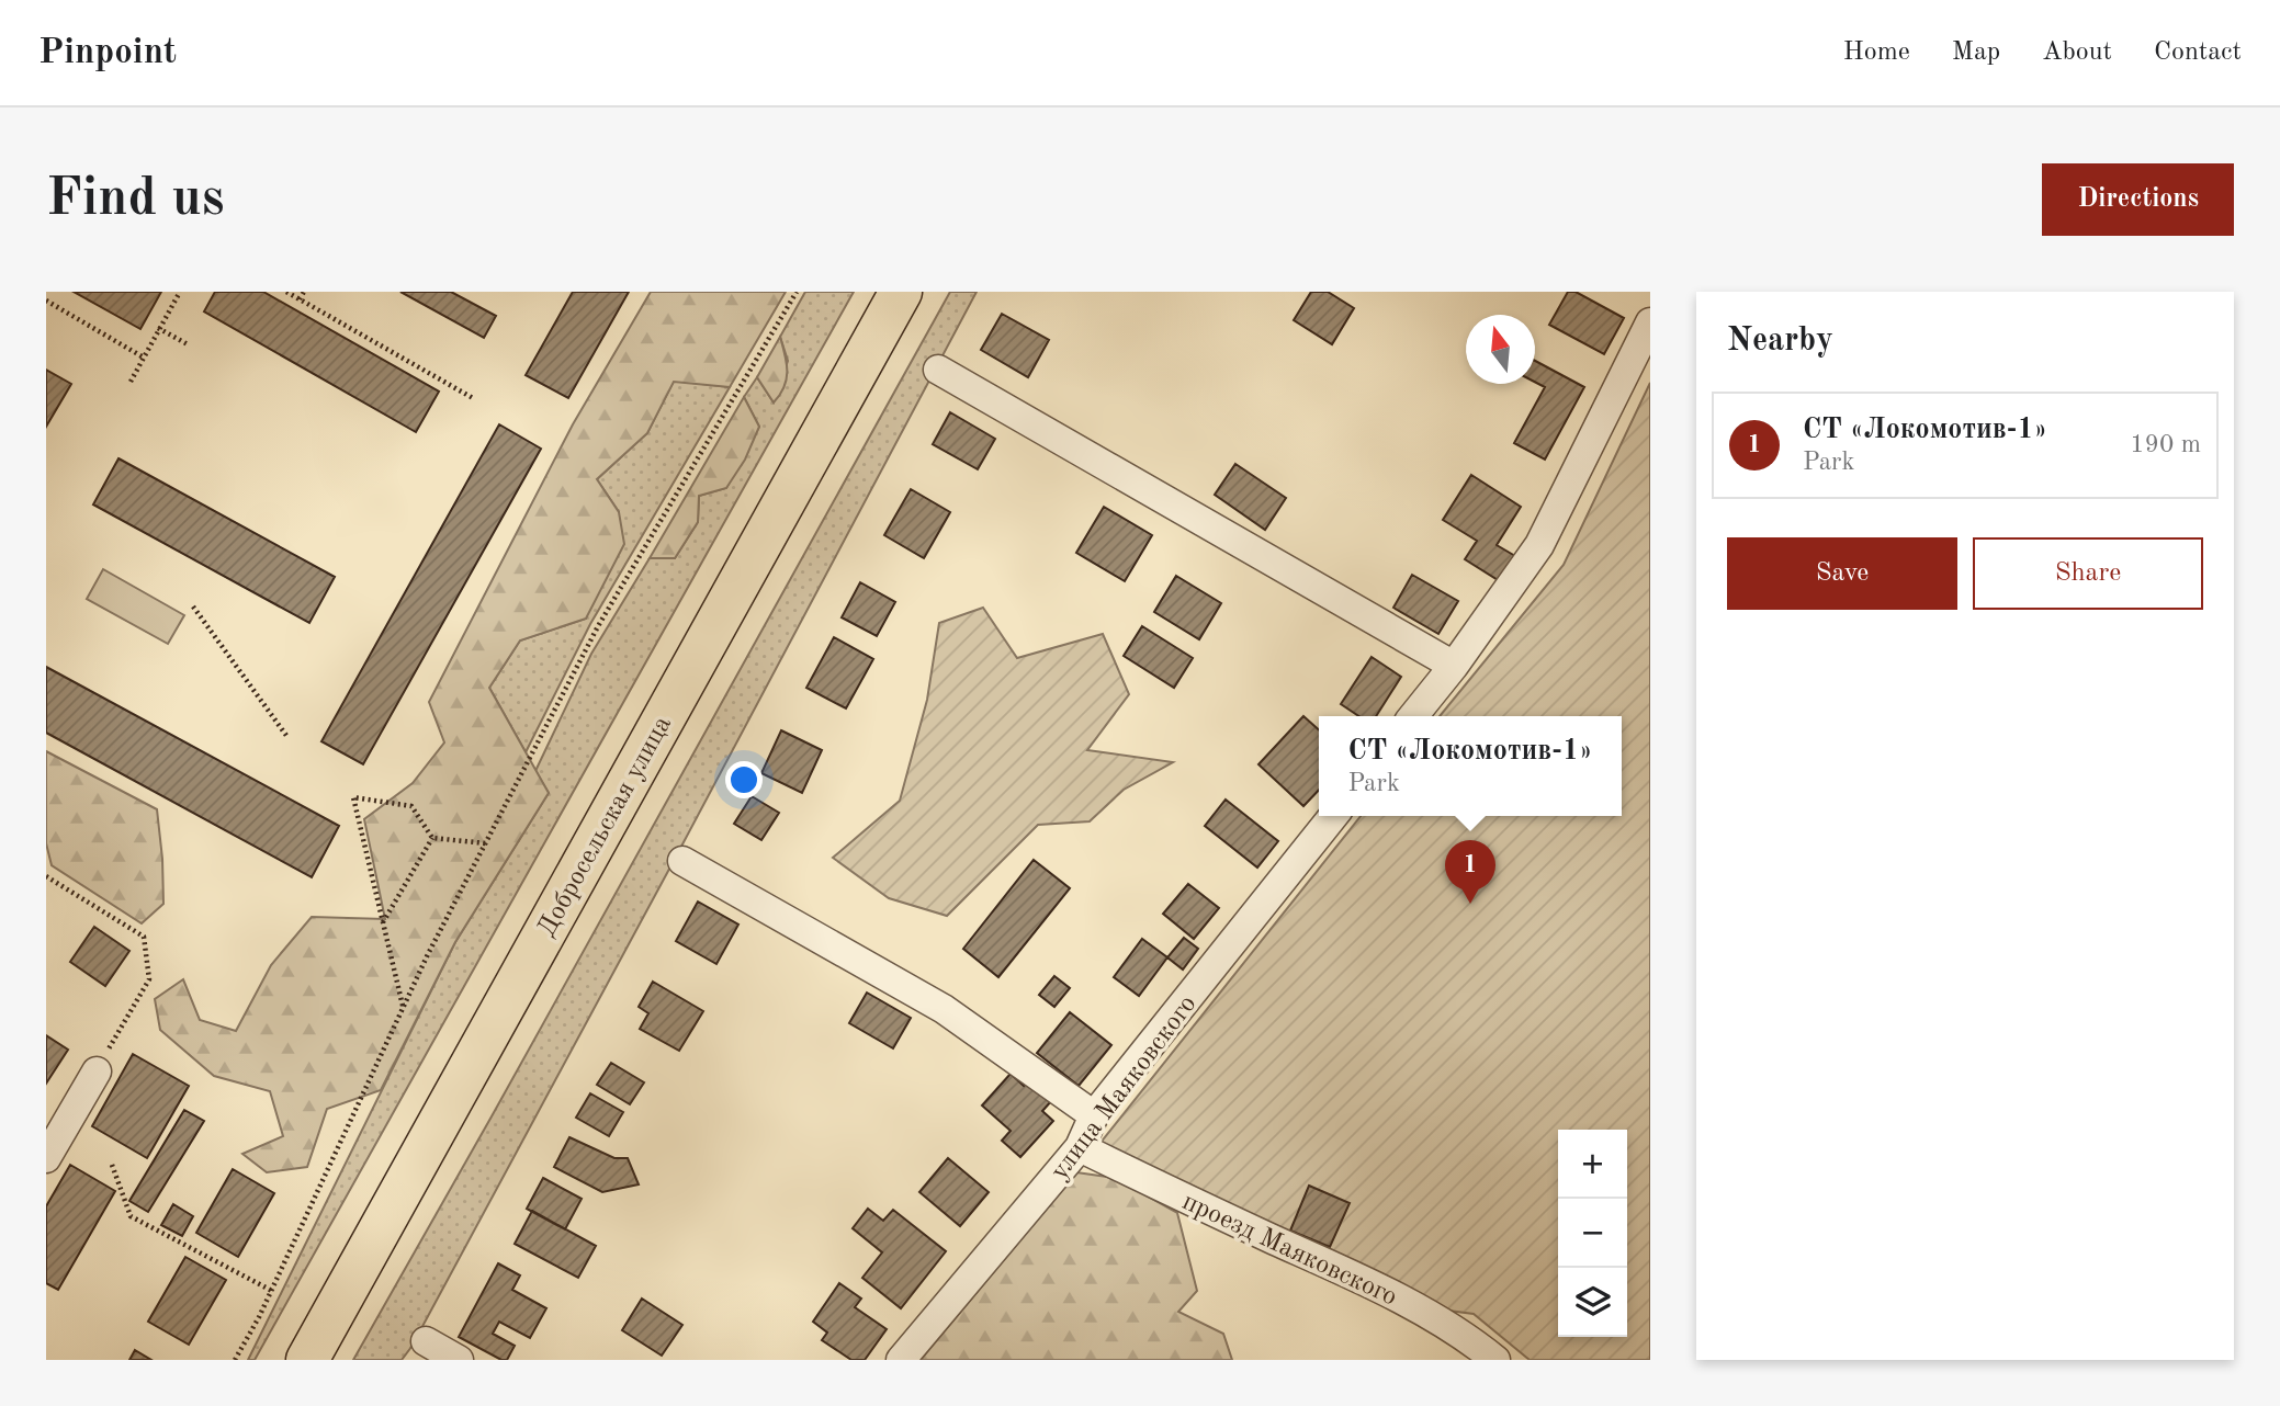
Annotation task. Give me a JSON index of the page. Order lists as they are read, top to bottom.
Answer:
{
  "streets": {
    "main road": ["Добросельская улица"],
    "street": ["улица Маяковского", "проезд Маяковского"]
  },
  "crossings": [
    ["улица Маяковского", "проезд Маяковского"]
  ],
  "north": "top",
  "page": {
    "header": "Pinpoint",
    "nav": [
      "Home",
      "Map",
      "About",
      "Contact"
    ],
    "buttons": [
      "Directions",
      ["Save", "Share"]
    ],
    "title": "Find us",
    "heading": "Nearby",
    "list": [
      {
        "mark": "1",
        "name": "СТ «Локомотив-1»",
        "note": "Park",
        "value": "190 m"
      }
    ],
    "popup": ["СТ «Локомотив-1»", "Park"],
    "pins": "1",
    "map_buttons": ["+", "−"]
  }
}
